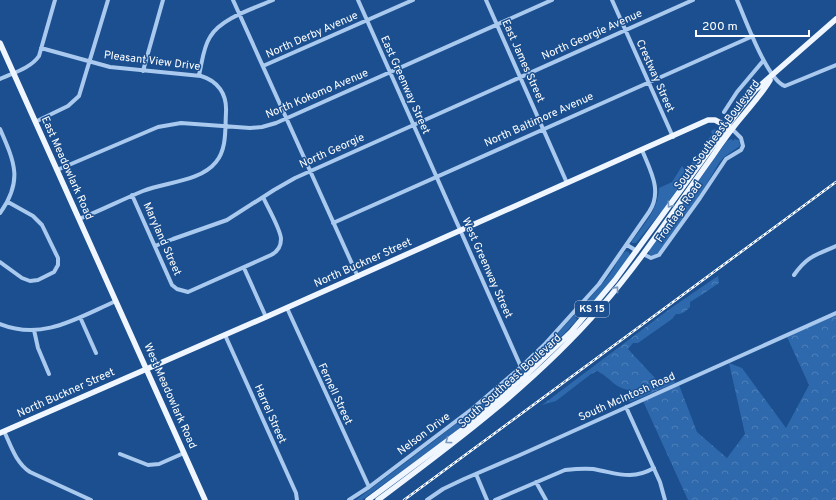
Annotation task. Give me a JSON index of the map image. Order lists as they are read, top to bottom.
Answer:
{
  "streets": {
    "main road": [
      "South Southeast Boulevard",
      "East Meadowlark Road",
      "North Buckner Street",
      "KS 15",
      "West Meadowlark Road"
    ],
    "street": [
      "North Derby Avenue",
      "North Georgie Avenue",
      "Pleasant View Drive",
      "East James Street",
      "Crestway Street",
      "East Greenway Street",
      "North Kokomo Avenue",
      "North Baltimore Avenue",
      "North Georgie",
      "Frontage Road",
      "Maryland Street",
      "West Greenway Street",
      "Fernell Street",
      "South McIntosh Road",
      "Harrel Street",
      "Nelson Drive"
    ]
  },
  "crossings": [
    ["North Derby Avenue", "East Greenway Street"],
    ["North Georgie Avenue", "East James Street"],
    ["North Georgie Avenue", "Crestway Street"],
    ["North Georgie Avenue", "North Georgie"],
    ["Pleasant View Drive", "North Kokomo Avenue"],
    ["East James Street", "North Kokomo Avenue"],
    ["East James Street", "North Baltimore Avenue"],
    ["East James Street", "North Georgie"],
    ["East James Street", "North Buckner Street"],
    ["Crestway Street", "North Baltimore Avenue"],
    ["Crestway Street", "North Buckner Street"],
    ["East Greenway Street", "North Kokomo Avenue"],
    ["East Greenway Street", "North Baltimore Avenue"],
    ["East Greenway Street", "North Georgie"],
    ["East Greenway Street", "West Greenway Street"],
    ["North Kokomo Avenue", "East Meadowlark Road"],
    ["North Baltimore Avenue", "West Greenway Street"],
    ["South Southeast Boulevard", "Frontage Road"],
    ["South Southeast Boulevard", "North Buckner Street"],
    ["South Southeast Boulevard", "KS 15"],
    ["North Georgie", "Maryland Street"],
    ["East Meadowlark Road", "West Meadowlark Road"],
    ["Frontage Road", "North Buckner Street"],
    ["North Buckner Street", "West Greenway Street"],
    ["North Buckner Street", "Fernell Street"],
    ["North Buckner Street", "West Meadowlark Road"],
    ["North Buckner Street", "Harrel Street"],
    ["North Buckner Street", "Nelson Drive"],
    ["West Greenway Street", "Nelson Drive"],
    ["Fernell Street", "Nelson Drive"]
  ],
  "scale_bar": "200 m"
}
